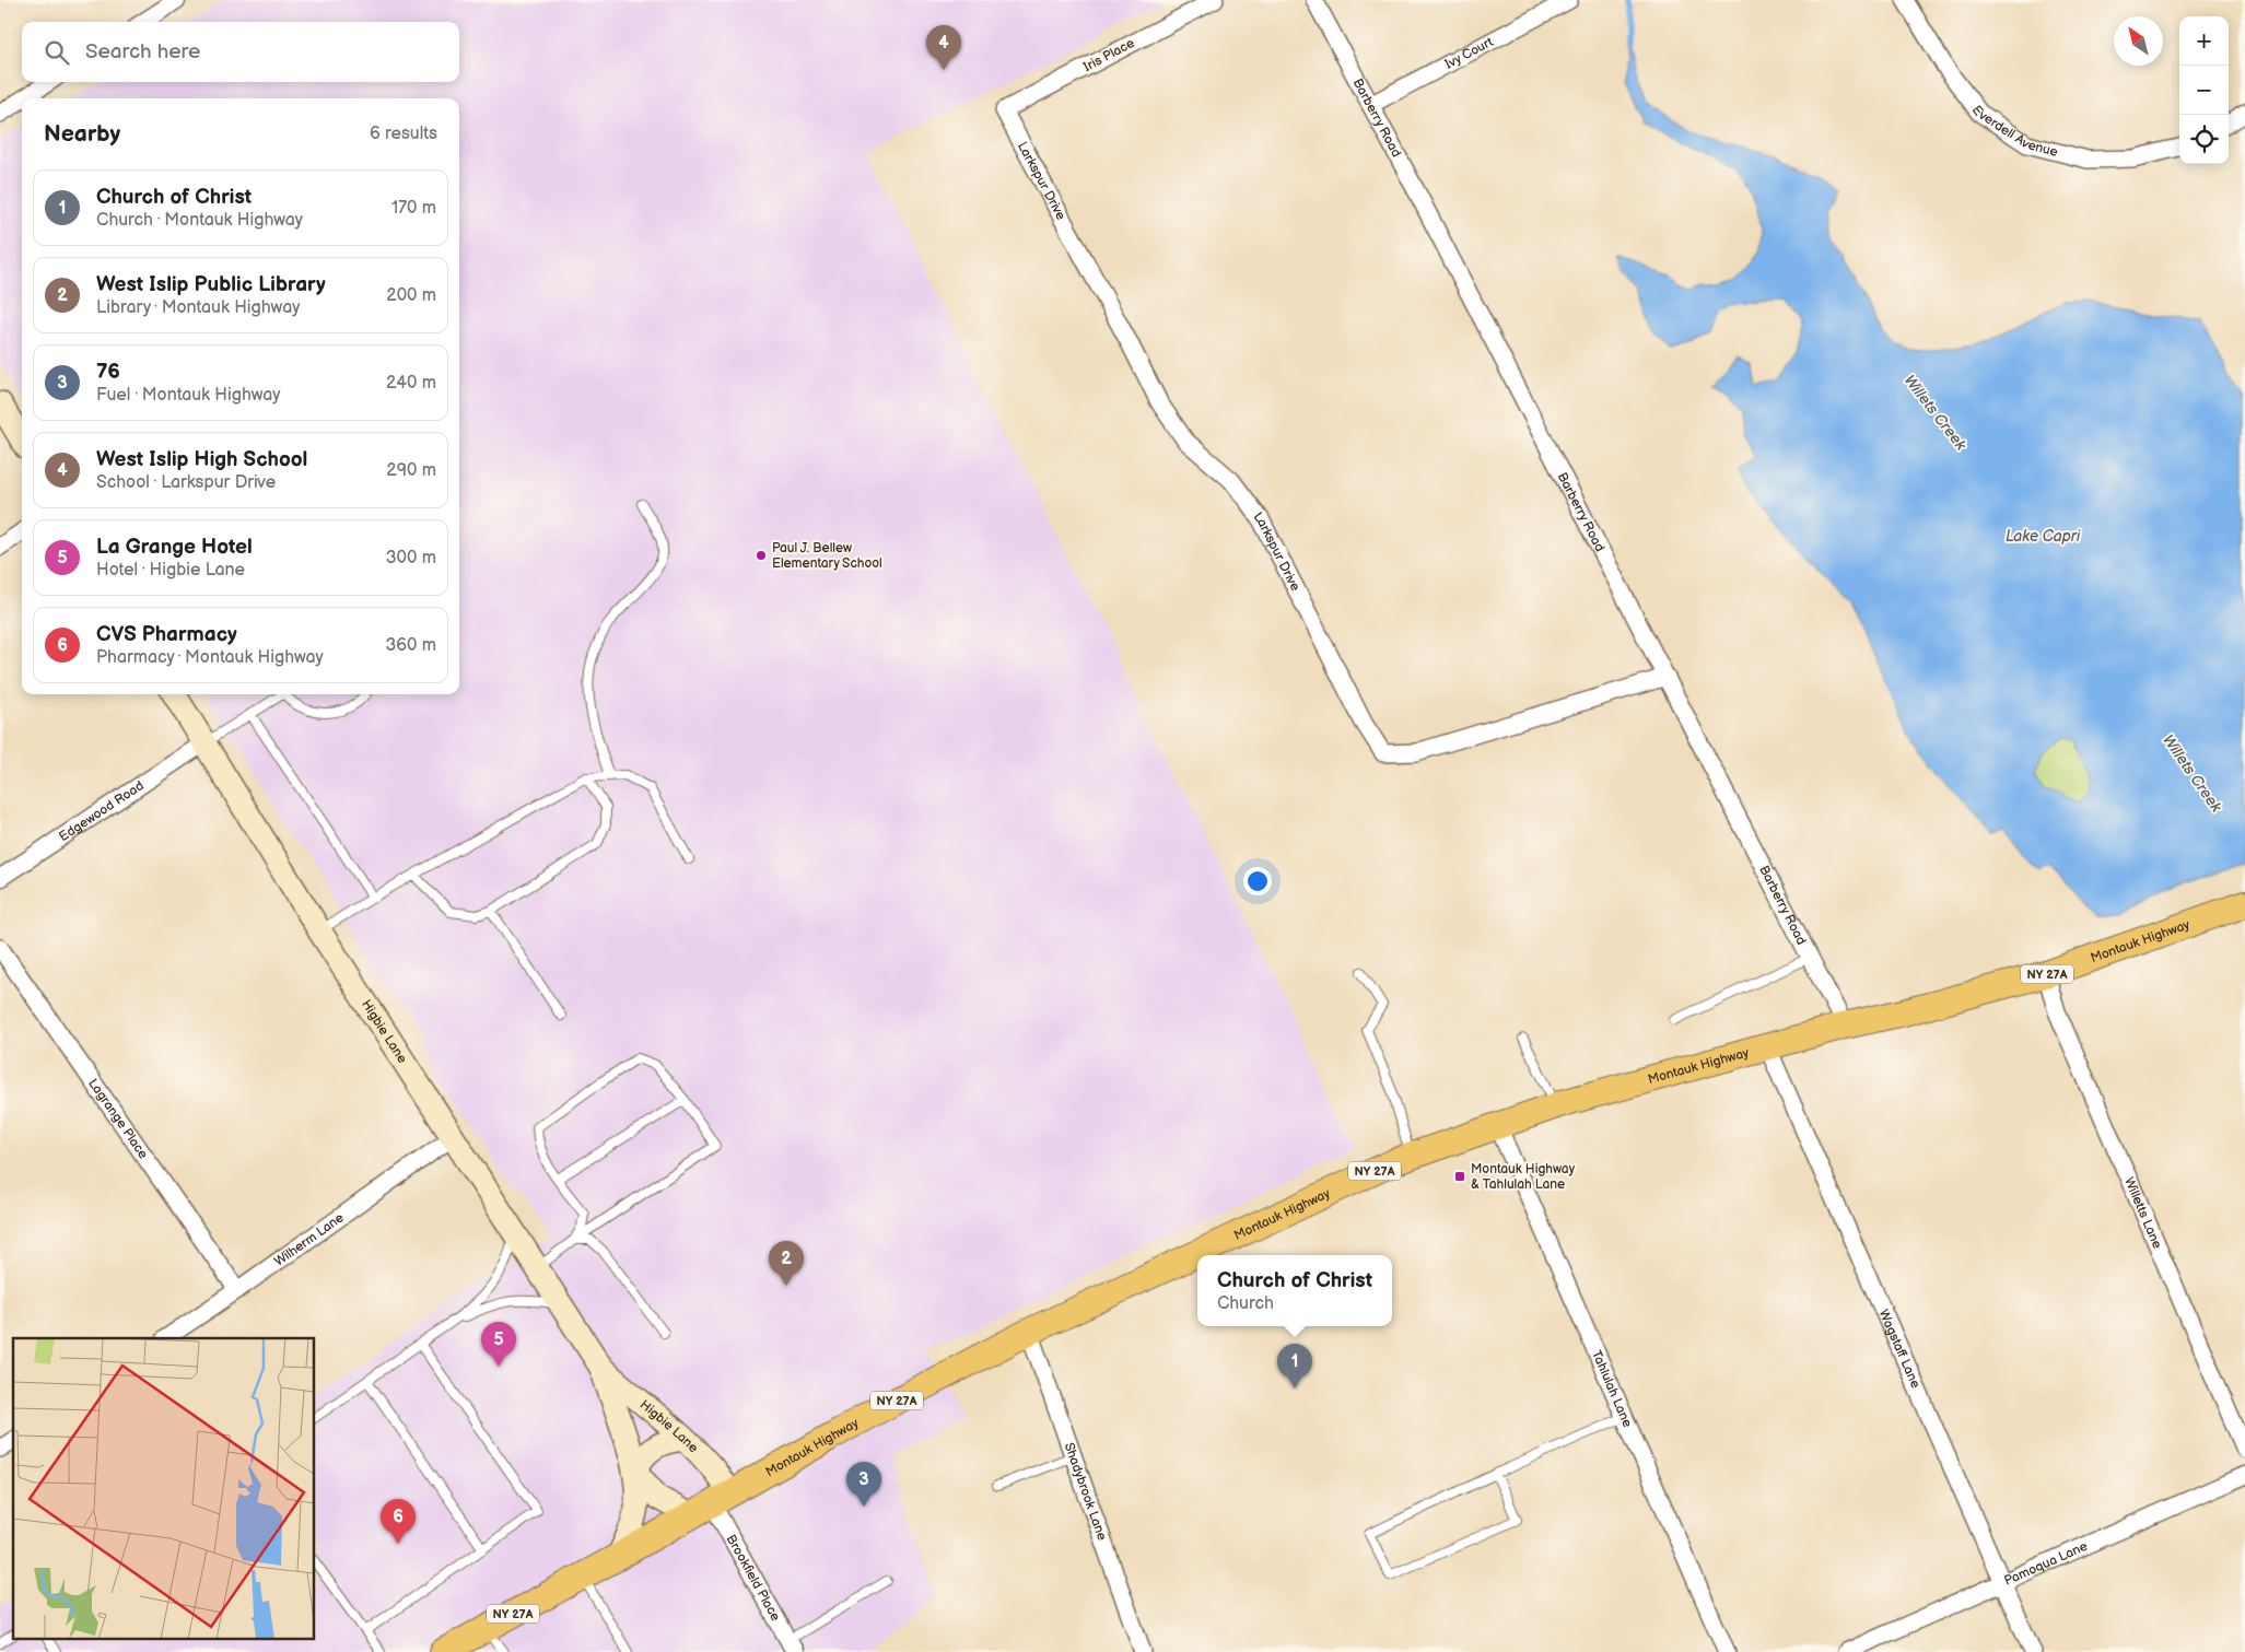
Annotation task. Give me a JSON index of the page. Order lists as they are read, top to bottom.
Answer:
{
  "streets": {
    "main road": ["Montauk Highway", "NY 27A", "Higbie Lane"],
    "street": [
      "Ivy Court",
      "Iris Place",
      "Barberry Road",
      "Everdell Avenue",
      "Larkspur Drive",
      "Edgewood Road",
      "Lagrange Place",
      "Willetts Lane",
      "Wilherm Lane",
      "Wagstaff Lane",
      "Tahlulah Lane",
      "Shadybrook Lane",
      "Pamoqua Lane",
      "Brookfield Place"
    ]
  },
  "crossings": [
    ["Ivy Court", "Barberry Road"],
    ["Iris Place", "Larkspur Drive"],
    ["Barberry Road", "Larkspur Drive"],
    ["Barberry Road", "Montauk Highway"],
    ["Edgewood Road", "Higbie Lane"],
    ["Montauk Highway", "Higbie Lane"],
    ["Montauk Highway", "Willetts Lane"],
    ["Montauk Highway", "Wagstaff Lane"],
    ["Montauk Highway", "Tahlulah Lane"],
    ["Montauk Highway", "Shadybrook Lane"],
    ["Montauk Highway", "Brookfield Place"],
    ["Higbie Lane", "Wilherm Lane"],
    ["Higbie Lane", "Brookfield Place"],
    ["Lagrange Place", "Wilherm Lane"],
    ["Wagstaff Lane", "Pamoqua Lane"]
  ],
  "water": ["Willets Creek", "Lake Capri"],
  "places": {
    "other": ["Paul J. Bellew Elementary School"],
    "transit": ["Montauk Highway & Tahlulah Lane"]
  },
  "north": "top left",
  "page": {
    "map_buttons": ["+", "−"],
    "search": "Search here",
    "pins": [
      "4",
      "2",
      "5",
      "1",
      "3",
      "6"
    ],
    "heading": ["Nearby", "6 results"],
    "list": [
      {
        "mark": "1",
        "name": "Church of Christ",
        "note": "Church · Montauk Highway",
        "value": "170 m"
      },
      {
        "mark": "2",
        "name": "West Islip Public Library",
        "note": "Library · Montauk Highway",
        "value": "200 m"
      },
      {
        "mark": "3",
        "name": "76",
        "note": "Fuel · Montauk Highway",
        "value": "240 m"
      },
      {
        "mark": "4",
        "name": "West Islip High School",
        "note": "School · Larkspur Drive",
        "value": "290 m"
      },
      {
        "mark": "5",
        "name": "La Grange Hotel",
        "note": "Hotel · Higbie Lane",
        "value": "300 m"
      },
      {
        "mark": "6",
        "name": "CVS Pharmacy",
        "note": "Pharmacy · Montauk Highway",
        "value": "360 m"
      }
    ],
    "popup": ["Church of Christ", "Church"]
  }
}
